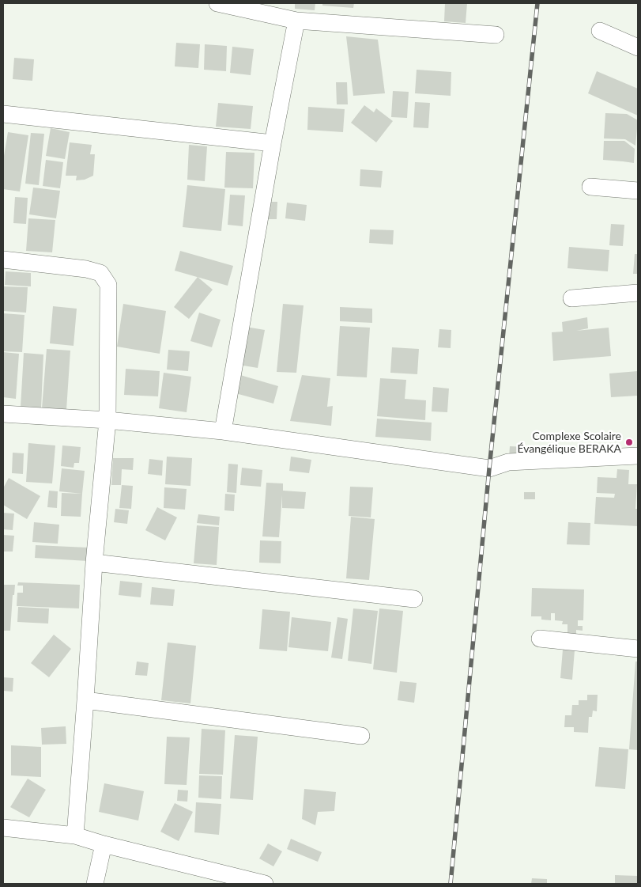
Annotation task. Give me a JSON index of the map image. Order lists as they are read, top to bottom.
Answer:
{
  "places": ["Complexe Scolaire Évangélique BERAKA"]
}
